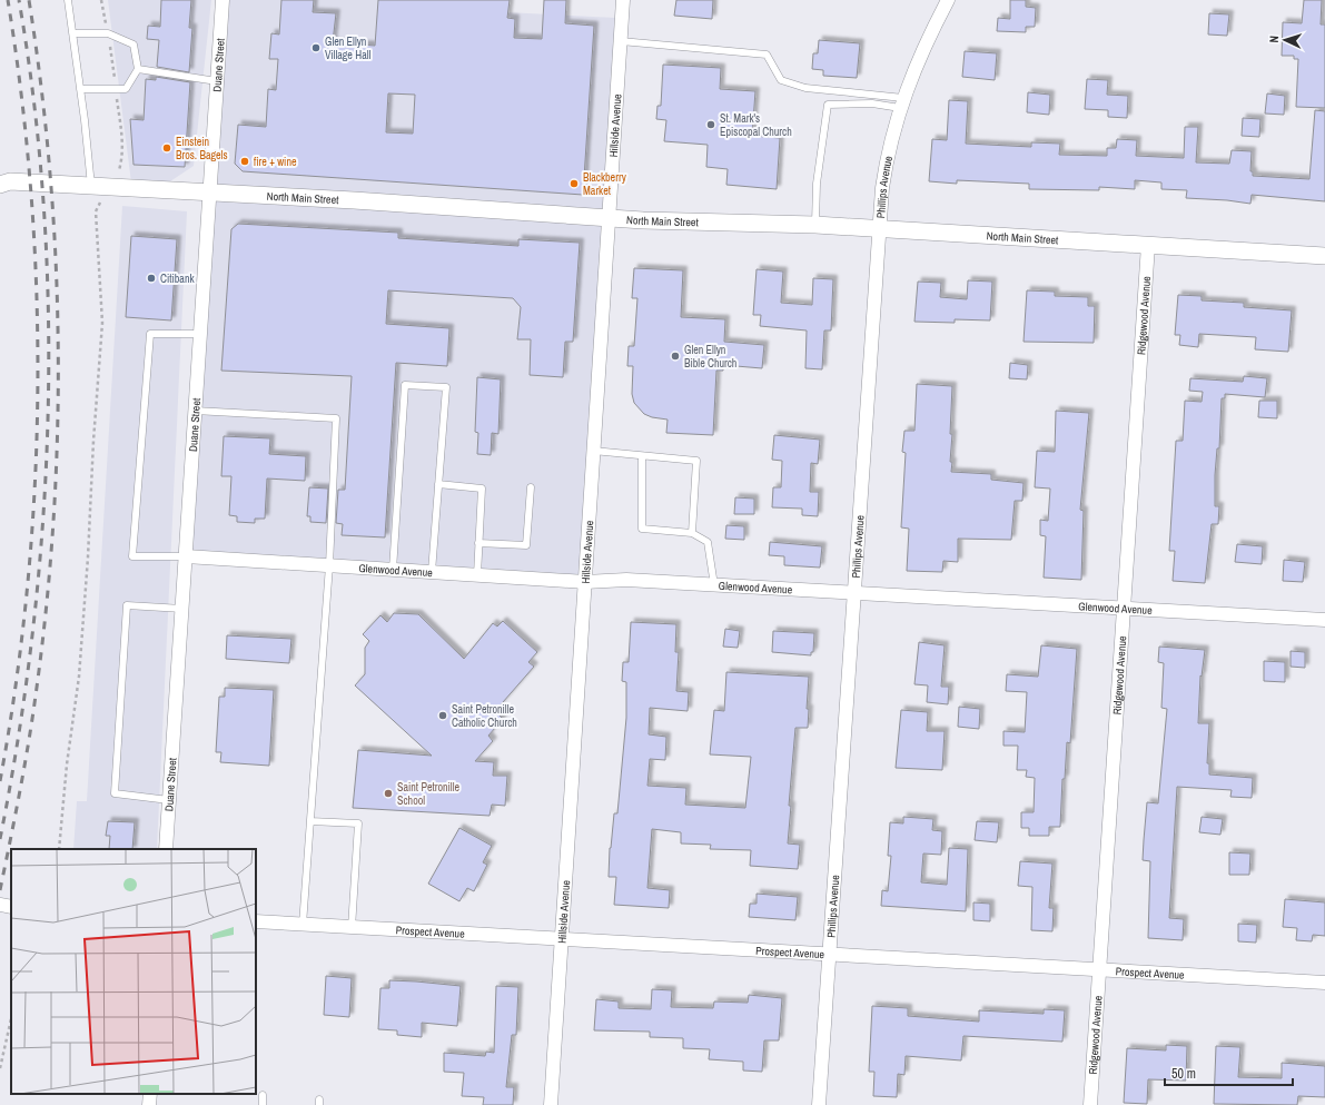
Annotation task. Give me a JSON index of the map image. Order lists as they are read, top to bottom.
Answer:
{
  "streets": {
    "street": [
      "Duane Street",
      "Hillside Avenue",
      "Phillips Avenue",
      "North Main Street",
      "Ridgewood Avenue",
      "Glenwood Avenue",
      "Prospect Avenue"
    ]
  },
  "crossings": [
    ["Duane Street", "North Main Street"],
    ["Duane Street", "Glenwood Avenue"],
    ["Hillside Avenue", "North Main Street"],
    ["Hillside Avenue", "Glenwood Avenue"],
    ["Hillside Avenue", "Prospect Avenue"],
    ["Phillips Avenue", "North Main Street"],
    ["Phillips Avenue", "Glenwood Avenue"],
    ["Phillips Avenue", "Prospect Avenue"],
    ["North Main Street", "Ridgewood Avenue"],
    ["Ridgewood Avenue", "Glenwood Avenue"],
    ["Ridgewood Avenue", "Prospect Avenue"]
  ],
  "places": [
    "Glen Ellyn Village Hall",
    "St. Mark's Episcopal Church",
    "Einstein Bros. Bagels",
    "fire + wine",
    "Blackberry Market",
    "Citibank",
    "Glen Ellyn Bible Church",
    "Saint Petronille Catholic Church",
    "Saint Petronille School"
  ],
  "scale_bar": "50 m",
  "north": "left"
}
